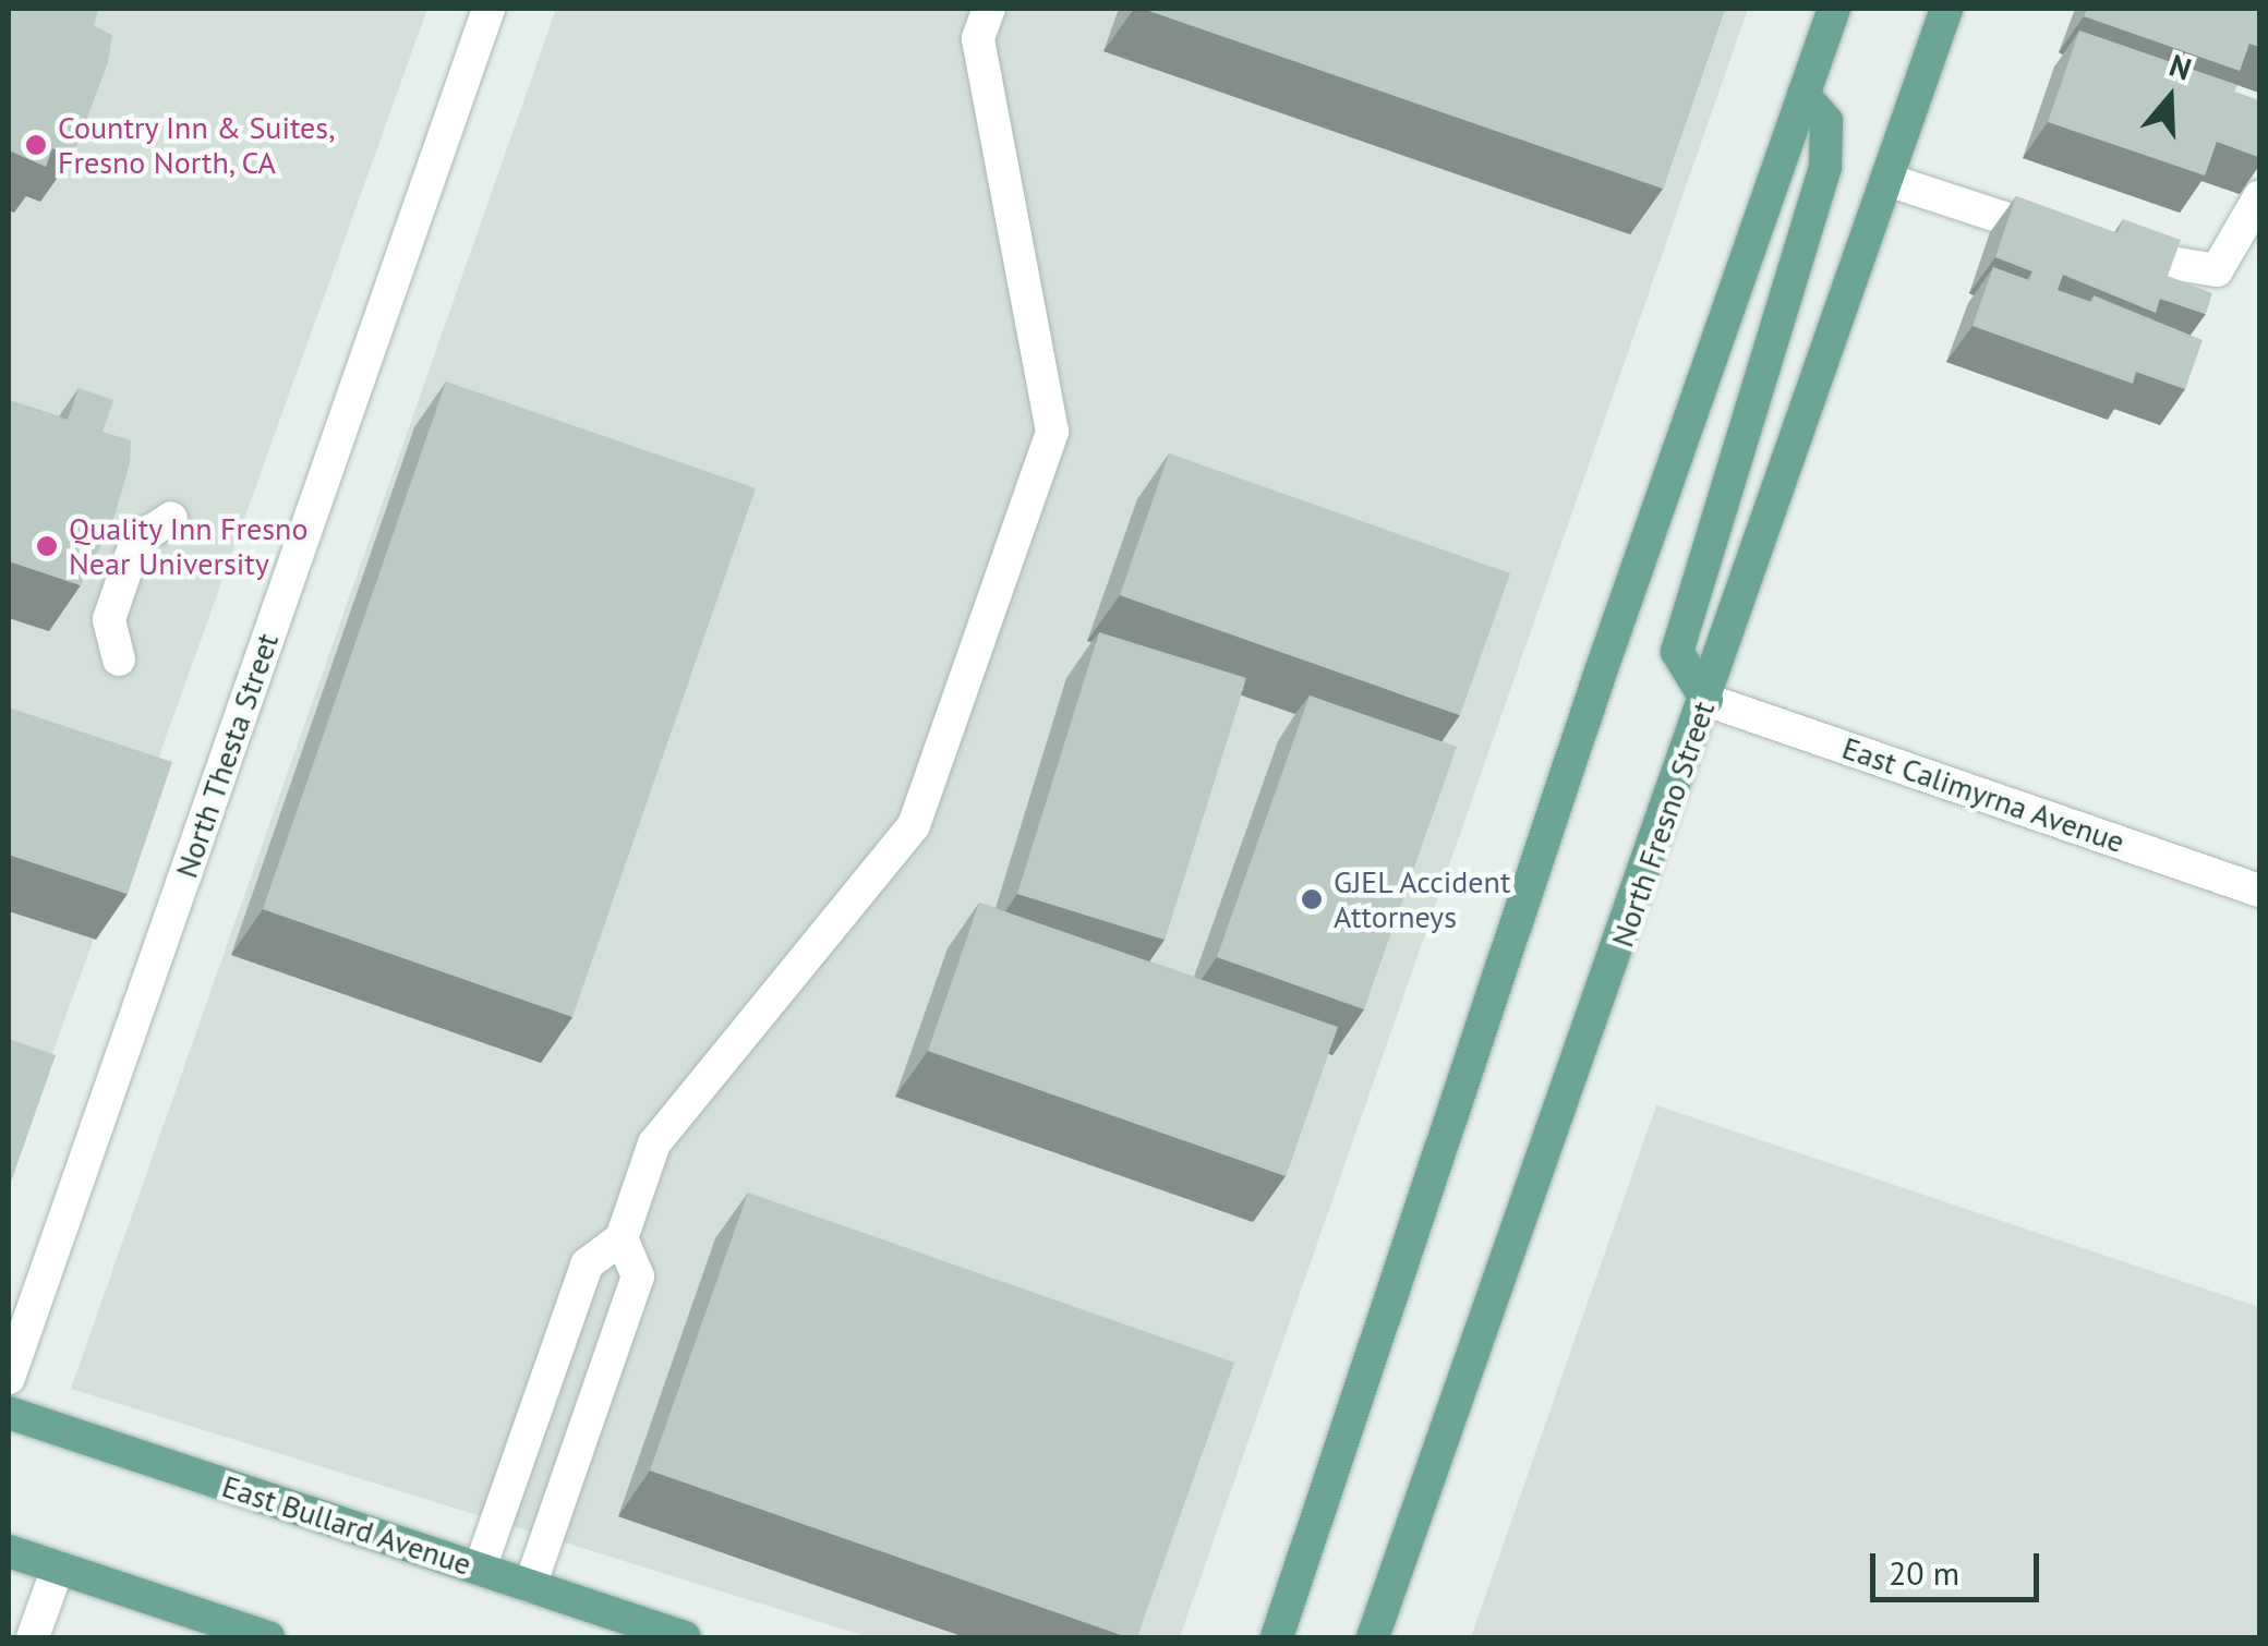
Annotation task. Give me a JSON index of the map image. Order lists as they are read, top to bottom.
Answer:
{
  "streets": {
    "main road": ["North Fresno Street", "East Bullard Avenue"],
    "street": ["North Thesta Street", "East Calimyrna Avenue"]
  },
  "crossings": [
    ["East Calimyrna Avenue", "North Fresno Street"]
  ],
  "places": ["Country Inn & Suites, Fresno North, CA", "Quality Inn Fresno Near University", "GJEL Accident Attorneys"],
  "scale_bar": "20 m",
  "north": "top"
}
